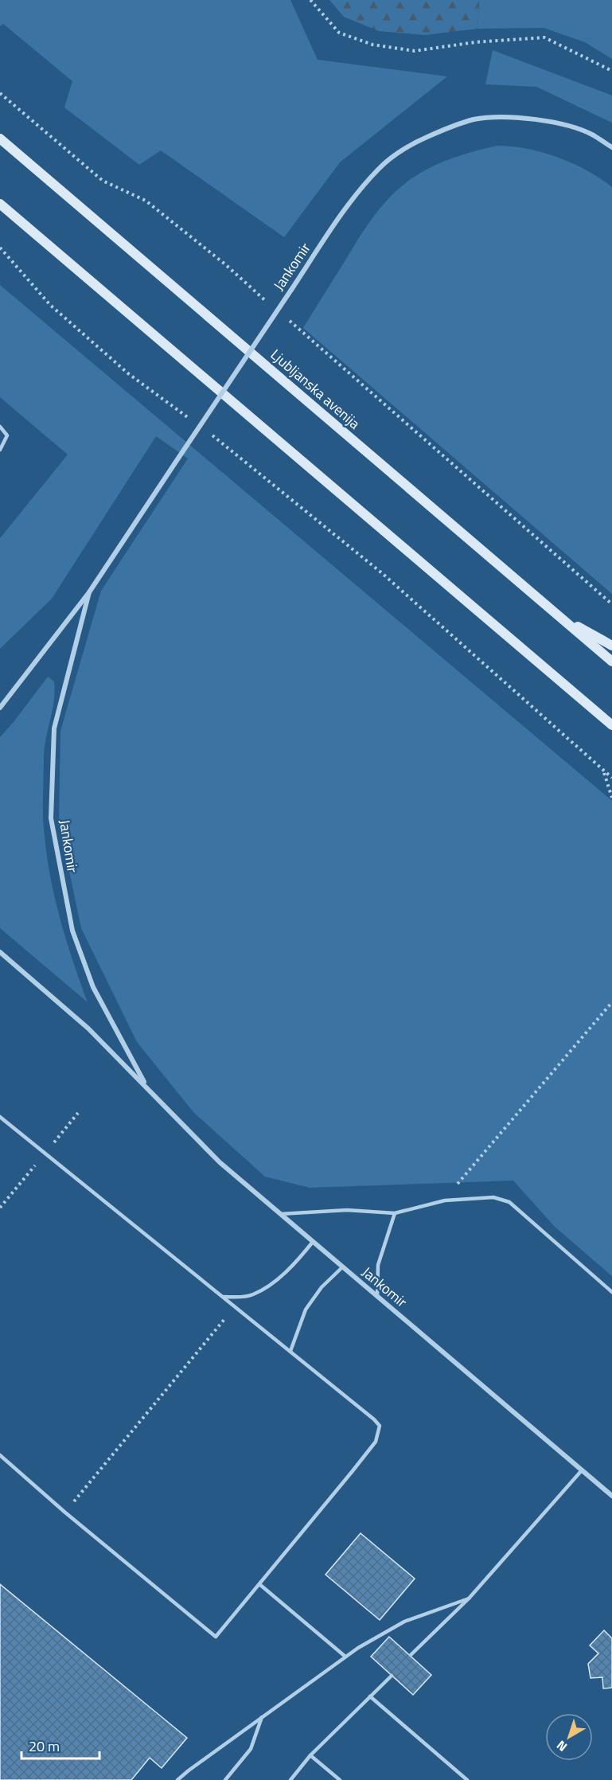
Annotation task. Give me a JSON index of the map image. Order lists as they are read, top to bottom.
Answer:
{
  "streets": {
    "main road": ["Ljubljanska avenija"],
    "street": ["Jankomir"]
  },
  "scale_bar": "20 m",
  "north": "bottom left"
}
